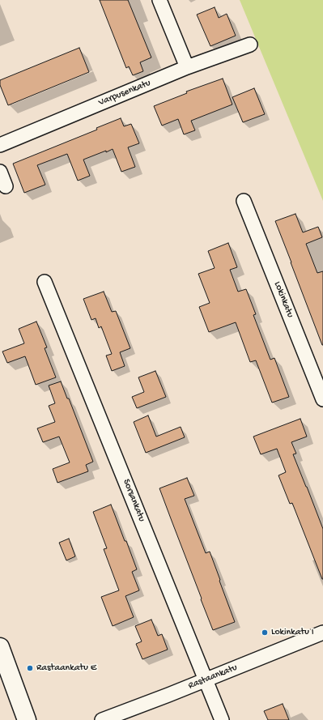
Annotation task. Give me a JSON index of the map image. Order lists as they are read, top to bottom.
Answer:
{
  "streets": {
    "street": [
      "Varpusenkatu",
      "Lokinkatu",
      "Sorsankatu",
      "Rastaankatu"
    ]
  },
  "crossings": [
    ["Sorsankatu", "Rastaankatu"]
  ],
  "places": ["Lokinkatu I", "Rastaankatu E"]
}
